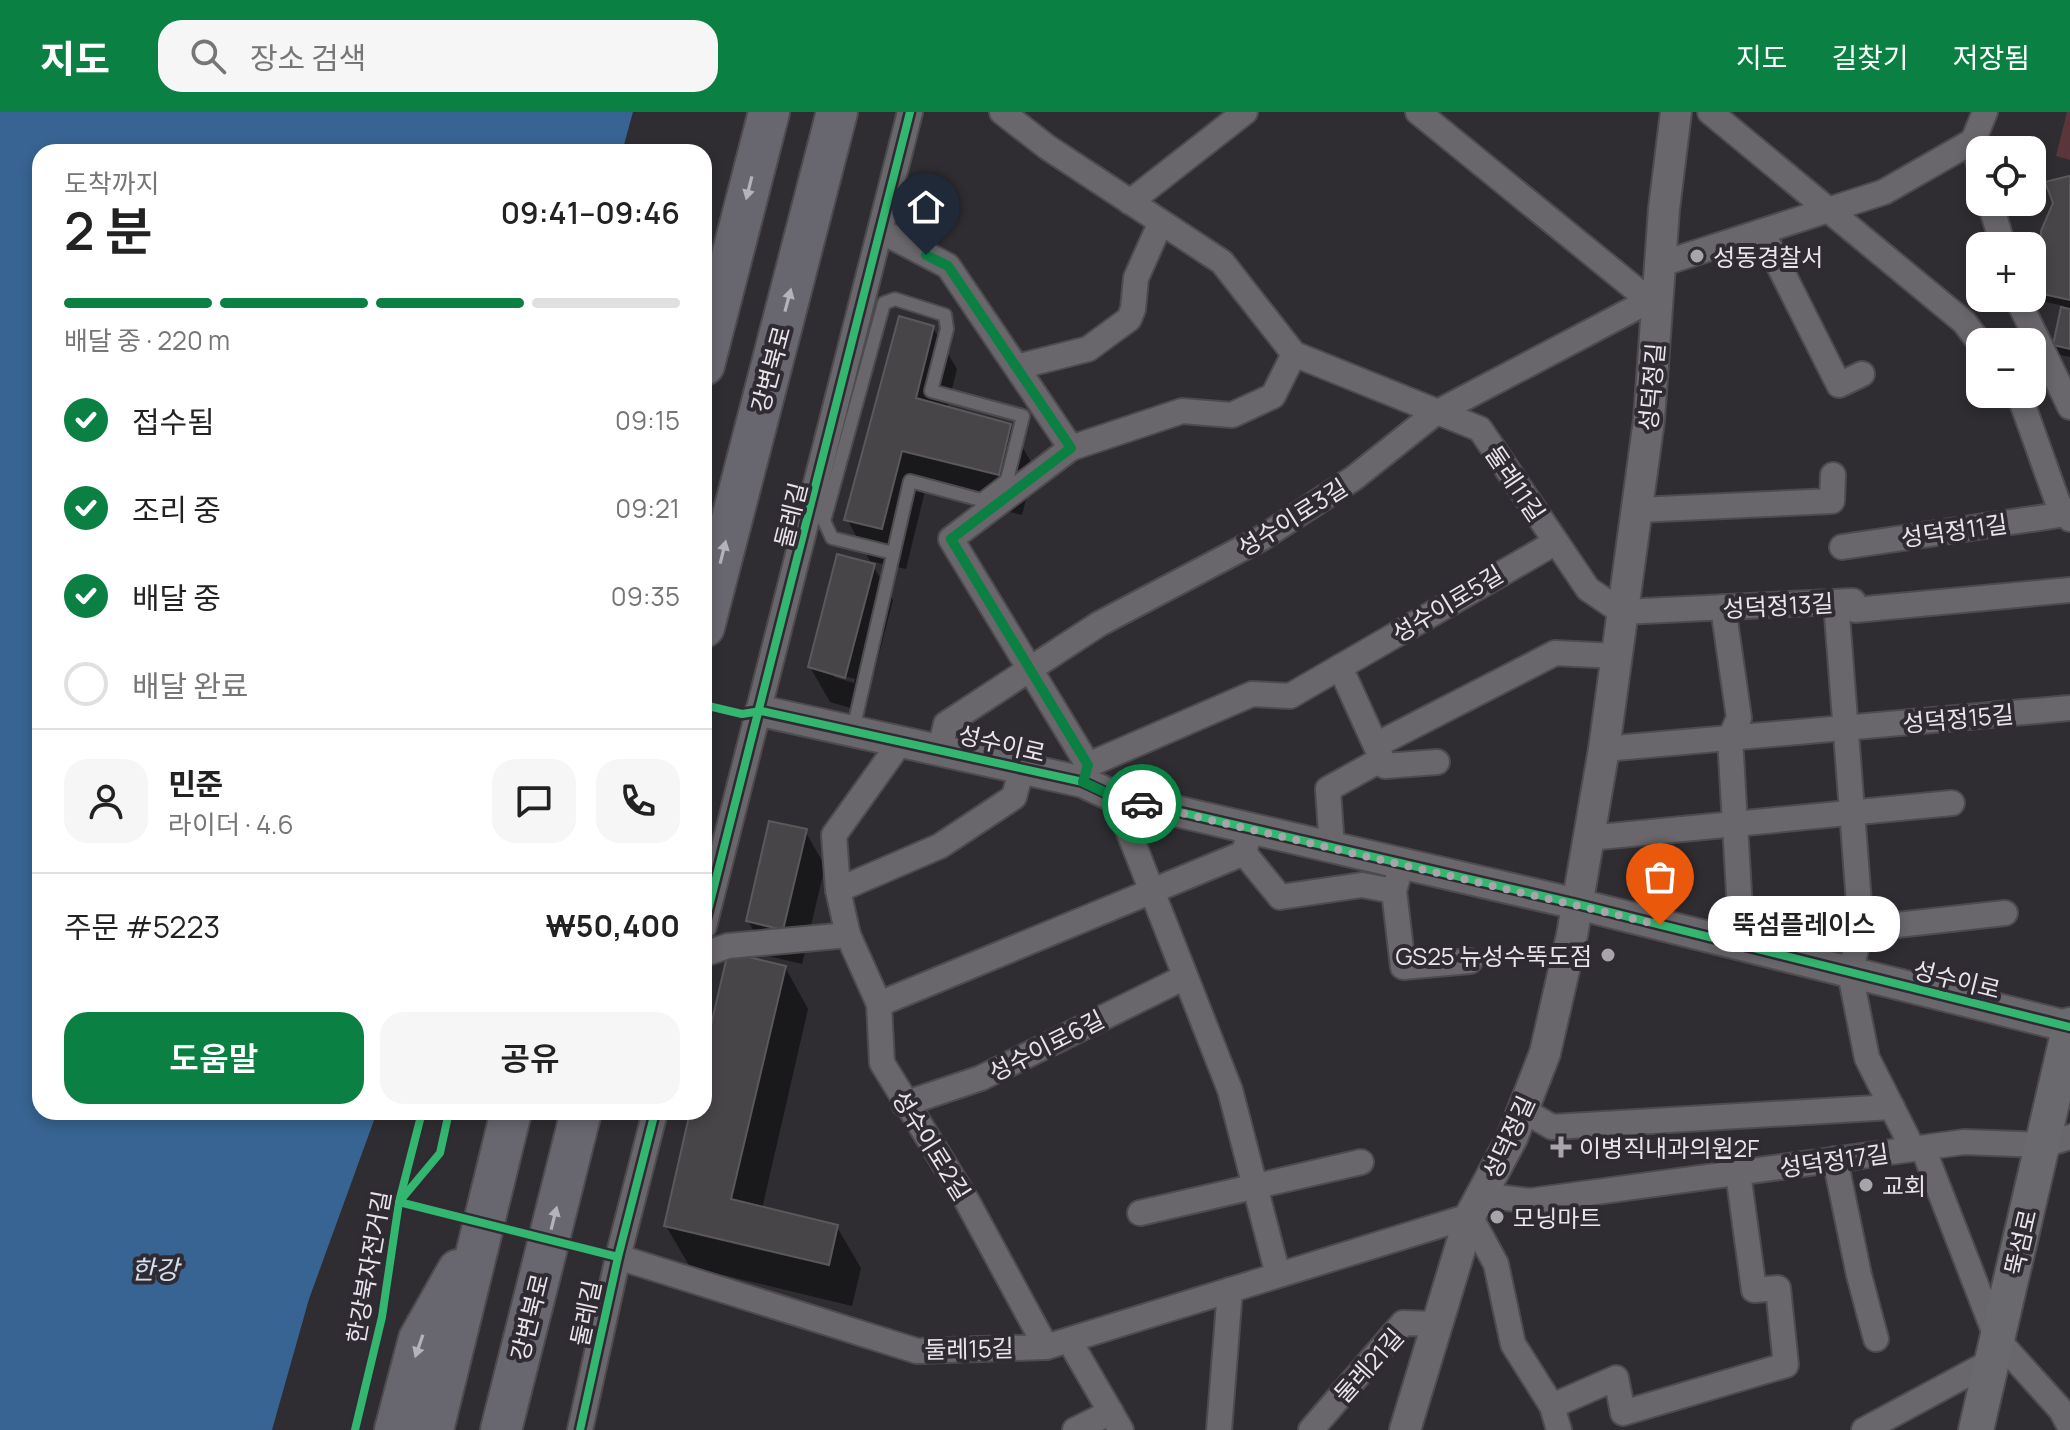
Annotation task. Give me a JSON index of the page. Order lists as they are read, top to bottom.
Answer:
{
  "streets": {
    "highway": ["강변북로"],
    "main road": ["뚝섬로"],
    "street": [
      "성덕정길",
      "둘레11길",
      "둘레길",
      "성수이로3길",
      "성덕정11길",
      "성수이로5길",
      "성덕정13길",
      "성덕정15길",
      "성수이로",
      "성수이로6길",
      "성수이로2길",
      "성덕정17길",
      "둘레15길",
      "둘레21길"
    ],
    "cycle path": ["한강북자전거길"]
  },
  "crossings": [
    ["성덕정길", "둘레11길"],
    ["성덕정길", "성수이로3길"],
    ["성덕정길", "성덕정13길"],
    ["성덕정길", "성덕정15길"],
    ["성덕정길", "성수이로"],
    ["성덕정길", "성덕정17길"],
    ["성덕정길", "둘레15길"],
    ["성덕정길", "둘레21길"],
    ["둘레11길", "성수이로3길"],
    ["둘레11길", "성수이로5길"],
    ["둘레11길", "성덕정13길"],
    ["둘레길", "성수이로"],
    ["둘레길", "둘레15길"],
    ["성수이로3길", "성수이로"],
    ["성수이로5길", "성수이로"],
    ["성수이로", "성수이로2길"],
    ["성수이로", "뚝섬로"],
    ["성수이로6길", "성수이로2길"],
    ["성수이로2길", "둘레15길"],
    ["성덕정17길", "뚝섬로"],
    ["성덕정17길", "둘레15길"]
  ],
  "water": ["한강"],
  "places": {
    "other": [
      "성동경찰서",
      "뚝섬플레이스",
      "GS25 뉴성수뚝도점",
      "교회",
      "모닝마트"
    ],
    "health": ["이병직내과의원2F"]
  },
  "page": {
    "header": "지도",
    "search": "장소 검색",
    "nav": ["지도", "길찾기", "저장됨"],
    "map_buttons": ["+", "−"],
    "heading": ["2 분", "도착까지", "09:41–09:46"],
    "panel": [
      "민준",
      "라이더 · 4.6",
      "주문 #5223",
      "₩50,400"
    ],
    "bar": "배달 중 · 220 m",
    "list": [
      ["접수됨", "09:15"],
      ["조리 중", "09:21"],
      ["배달 중", "09:35"],
      "배달 완료"
    ],
    "bubble": "뚝섬플레이스",
    "buttons": ["도움말", "공유"]
  }
}
